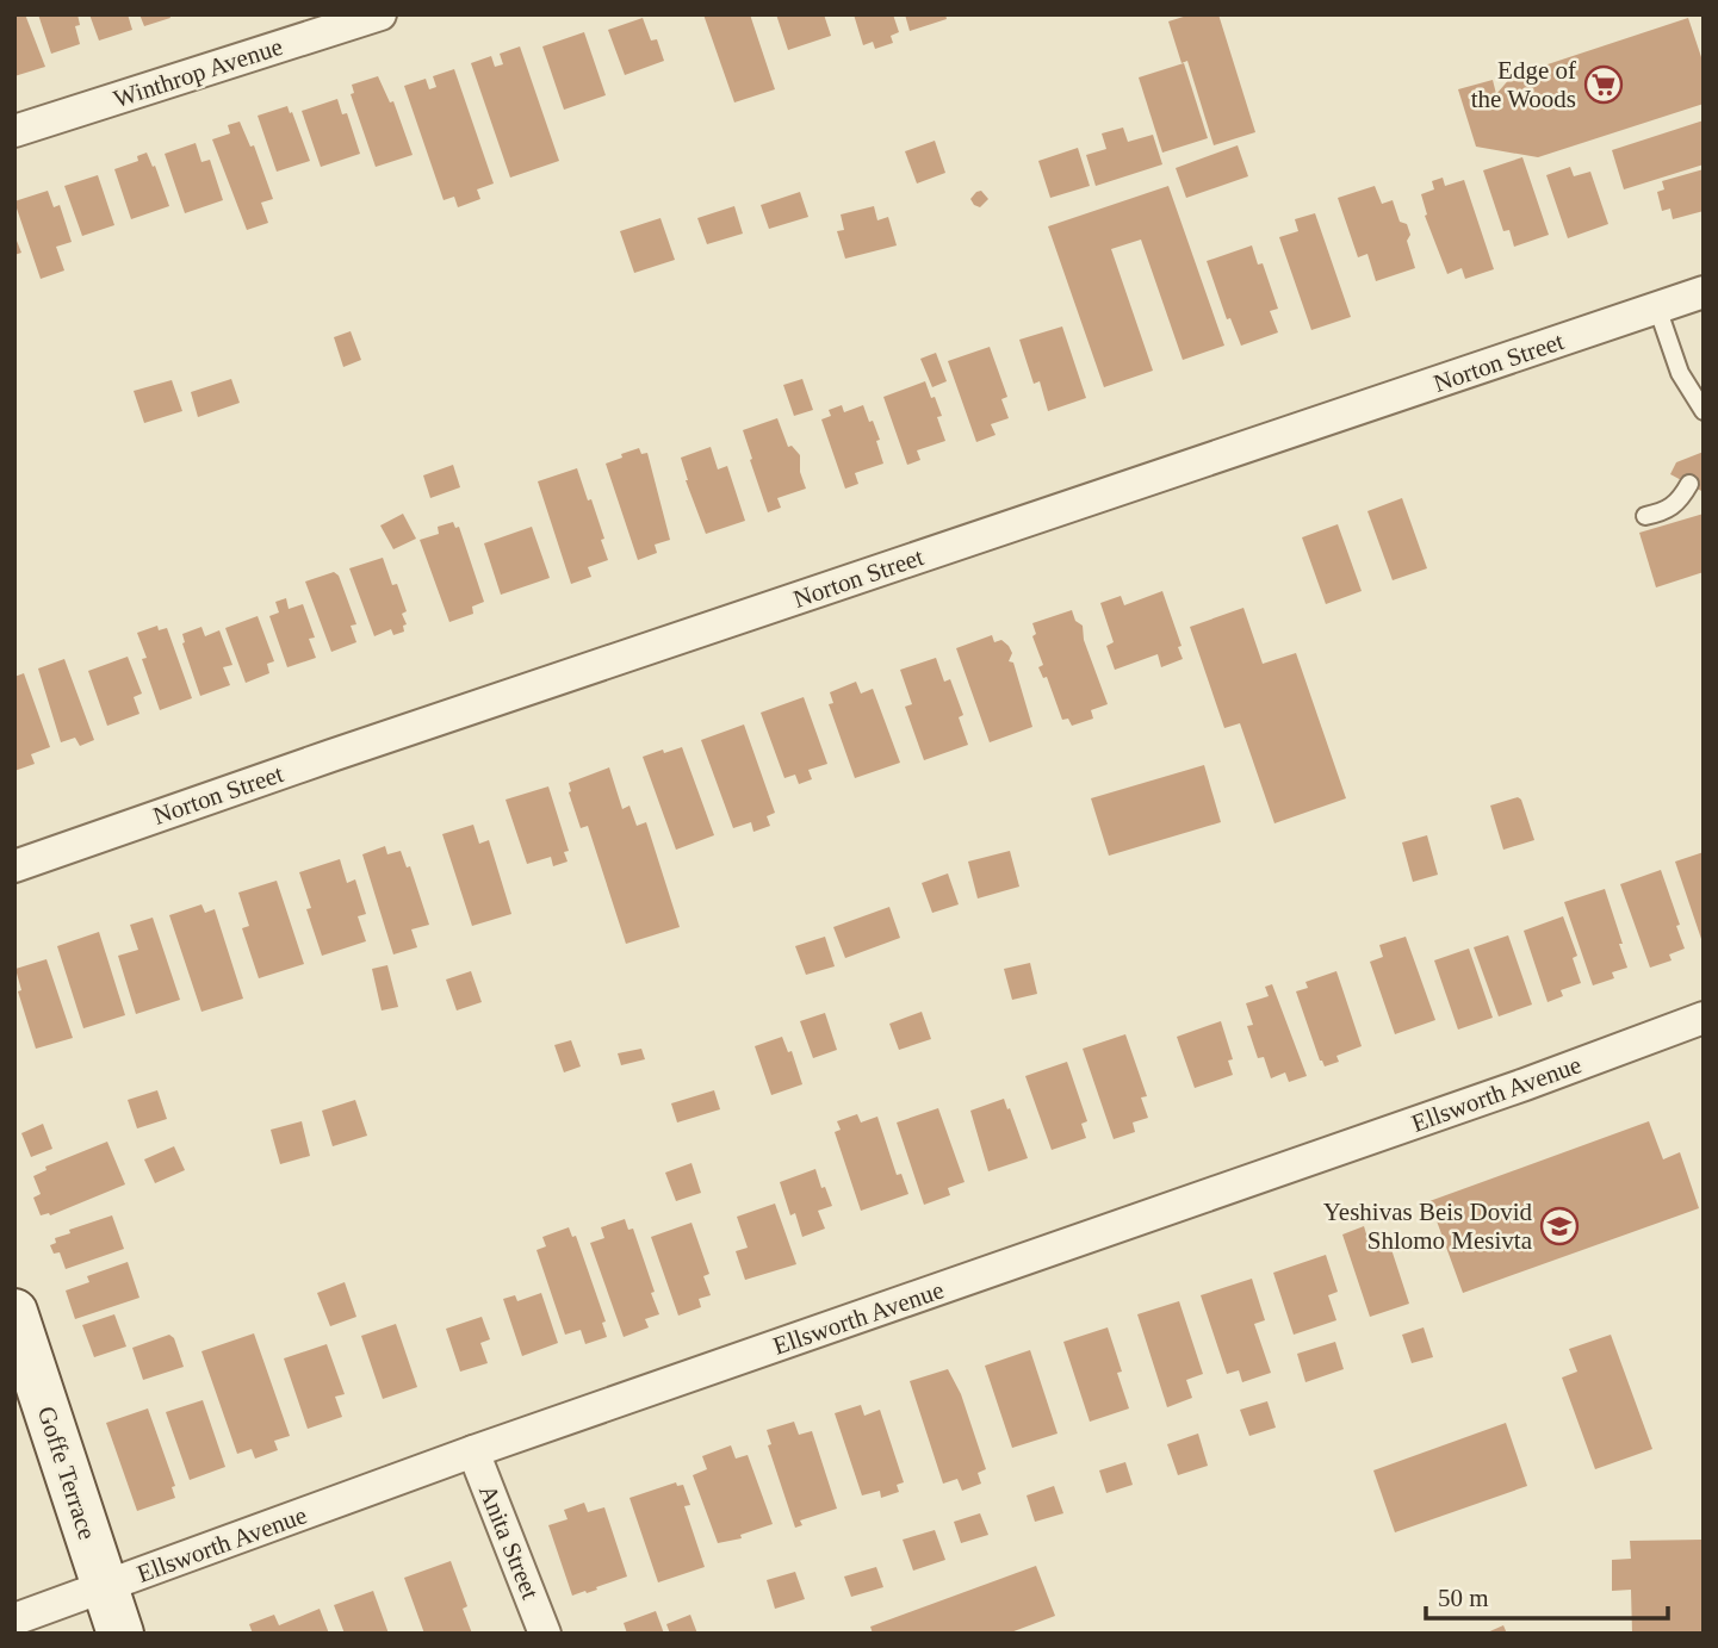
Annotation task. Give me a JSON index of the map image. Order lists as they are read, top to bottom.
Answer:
{
  "streets": {
    "main road": ["Goffe Terrace"],
    "street": [
      "Winthrop Avenue",
      "Norton Street",
      "Ellsworth Avenue",
      "Anita Street"
    ]
  },
  "crossings": [
    ["Ellsworth Avenue", "Goffe Terrace"],
    ["Ellsworth Avenue", "Anita Street"]
  ],
  "places": {
    "supermarket": ["Edge of the Woods"],
    "school or university": ["Yeshivas Beis Dovid Shlomo Mesivta"]
  },
  "scale_bar": "50 m"
}
